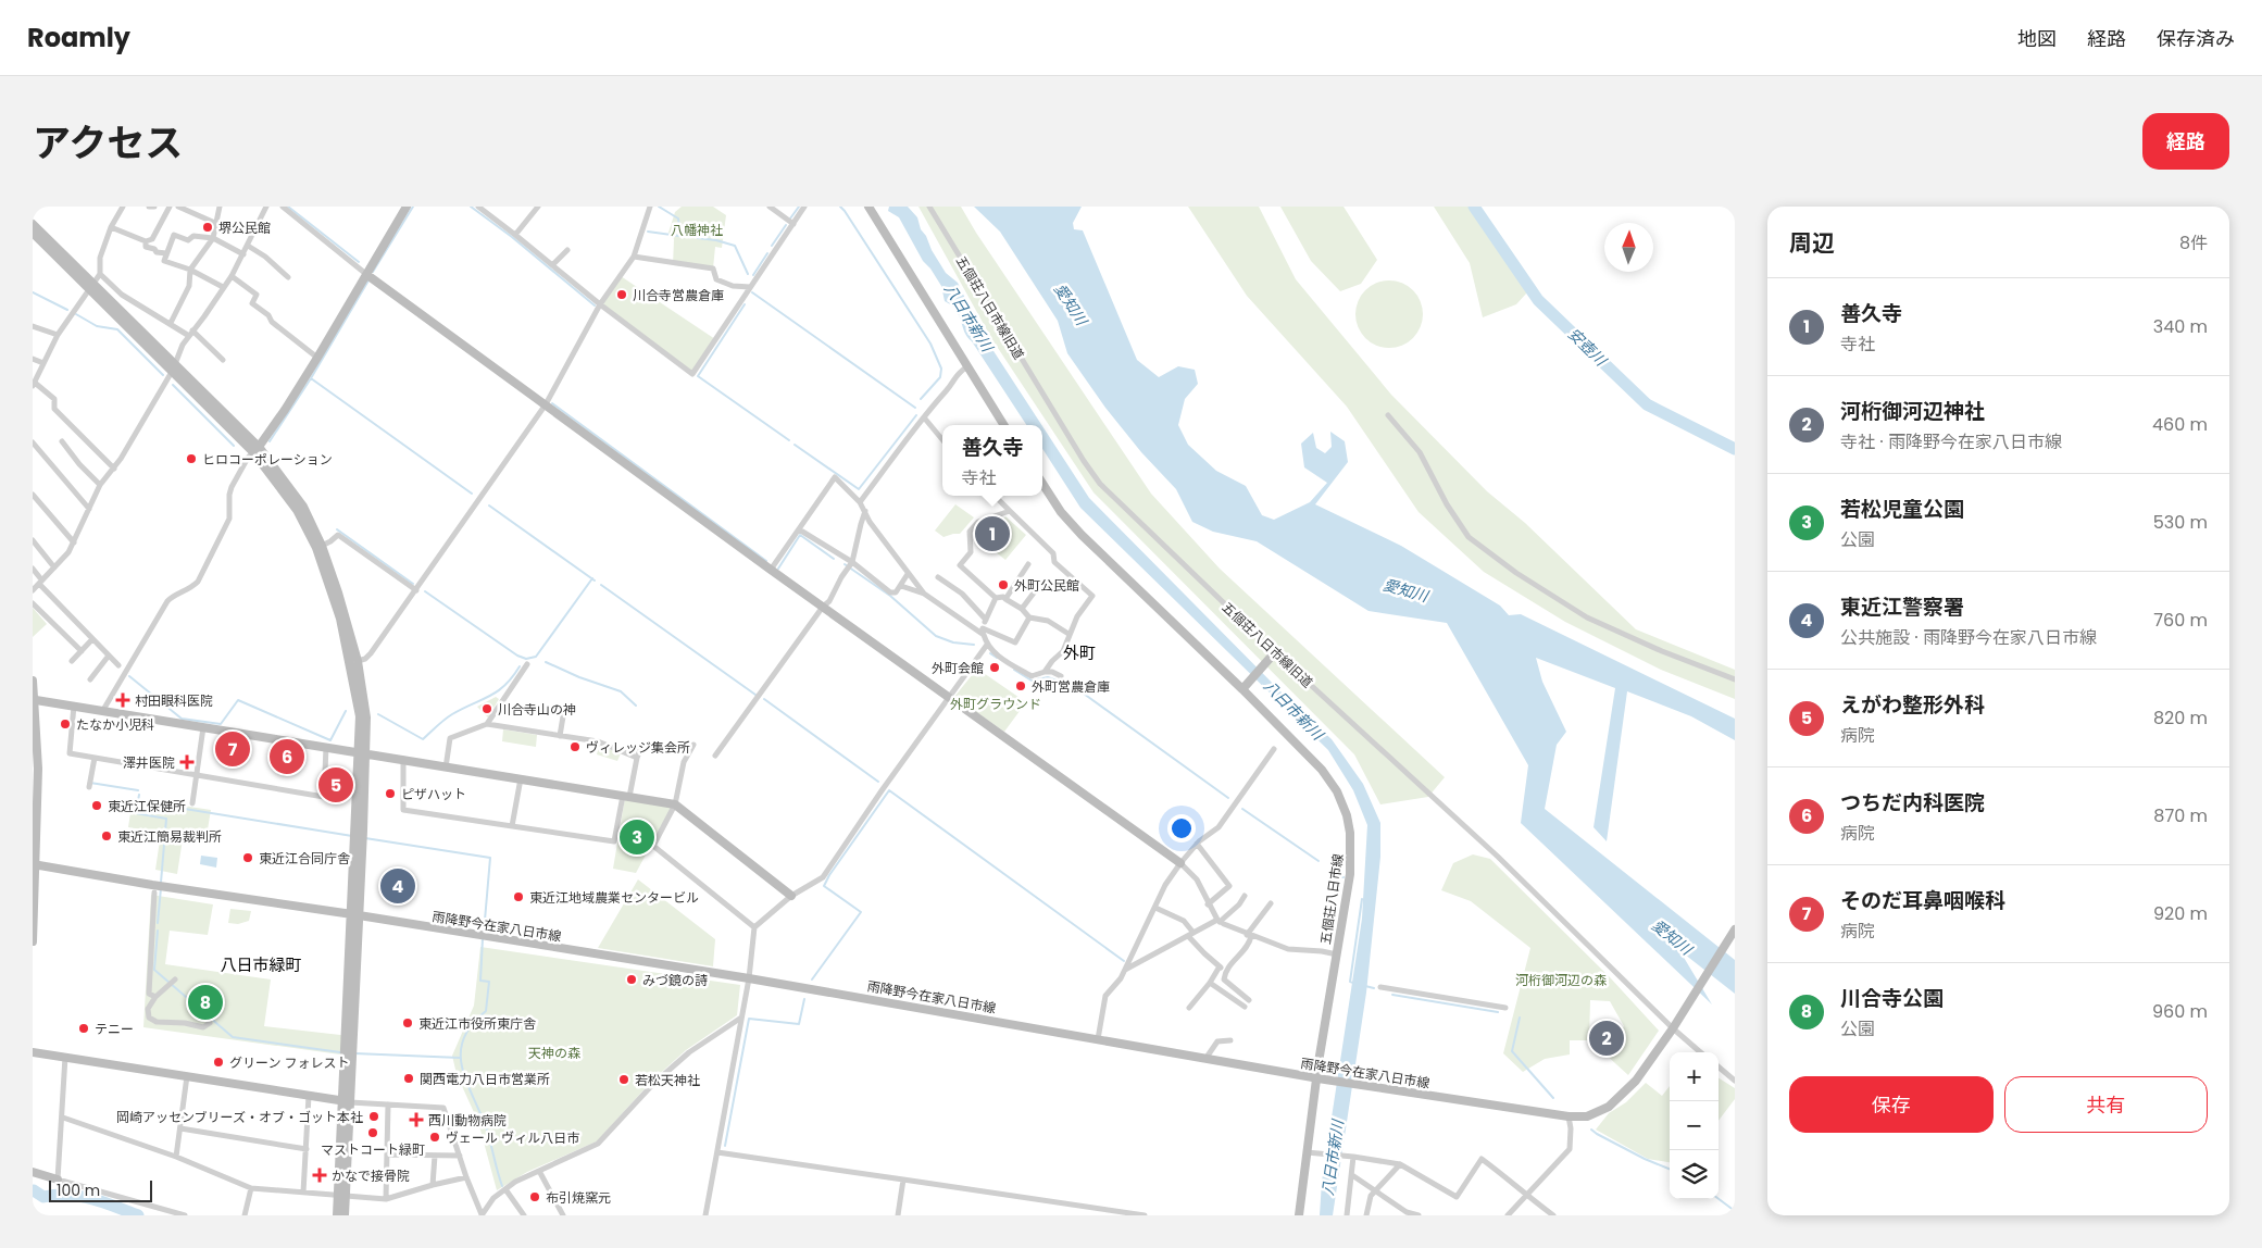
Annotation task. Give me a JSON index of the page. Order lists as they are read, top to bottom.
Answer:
{
  "streets": {
    "street": ["五個荘八日市線旧道", "五個荘八日市線", "雨降野今在家八日市線"]
  },
  "crossings": [
    ["五個荘八日市線旧道", "雨降野今在家八日市線"],
    ["五個荘八日市線", "雨降野今在家八日市線"]
  ],
  "districts": ["外町", "八日市緑町"],
  "water": ["愛知川", "八日市新川", "安壺川"],
  "parks": [
    "八幡神社",
    "外町グラウンド",
    "河桁御河辺の森",
    "天神の森"
  ],
  "places": {
    "other": [
      "堺公民館",
      "川合寺営農倉庫",
      "ヒロコーポレーション",
      "外町公民館",
      "外町会館",
      "外町営農倉庫",
      "川合寺山の神",
      "たなか小児科",
      "ヴィレッジ集会所",
      "ピザハット",
      "東近江保健所",
      "東近江簡易裁判所",
      "東近江合同庁舎",
      "東近江地域農業センタービル",
      "みづ鏡の詩",
      "東近江市役所東庁舎",
      "テニー",
      "グリーン フォレスト",
      "関西電力八日市営業所",
      "若松天神社",
      "岡崎アッセンブリーズ・オブ・ゴット本社",
      "マストコート緑町",
      "ヴェール ヴィル八日市",
      "布引焼窯元"
    ],
    "health": [
      "村田眼科医院",
      "澤井医院",
      "西川動物病院",
      "かなで接骨院"
    ]
  },
  "scale_bar": "100 m",
  "north": "top",
  "page": {
    "header": "Roamly",
    "nav": ["地図", "経路", "保存済み"],
    "title": "アクセス",
    "buttons": [
      "経路",
      ["保存", "共有"]
    ],
    "heading": ["周辺", "8件"],
    "list": [
      {
        "mark": "1",
        "name": "善久寺",
        "note": "寺社",
        "value": "340 m"
      },
      {
        "mark": "2",
        "name": "河桁御河辺神社",
        "note": "寺社 · 雨降野今在家八日市線",
        "value": "460 m"
      },
      {
        "mark": "3",
        "name": "若松児童公園",
        "note": "公園",
        "value": "530 m"
      },
      {
        "mark": "4",
        "name": "東近江警察署",
        "note": "公共施設 · 雨降野今在家八日市線",
        "value": "760 m"
      },
      {
        "mark": "5",
        "name": "えがわ整形外科",
        "note": "病院",
        "value": "820 m"
      },
      {
        "mark": "6",
        "name": "つちだ内科医院",
        "note": "病院",
        "value": "870 m"
      },
      {
        "mark": "7",
        "name": "そのだ耳鼻咽喉科",
        "note": "病院",
        "value": "920 m"
      },
      {
        "mark": "8",
        "name": "川合寺公園",
        "note": "公園",
        "value": "960 m"
      }
    ],
    "popup": ["善久寺", "寺社"],
    "pins": [
      "1",
      "7",
      "6",
      "5",
      "3",
      "4",
      "8",
      "2"
    ],
    "map_buttons": ["+", "−"],
    "scale": "100 m"
  }
}
